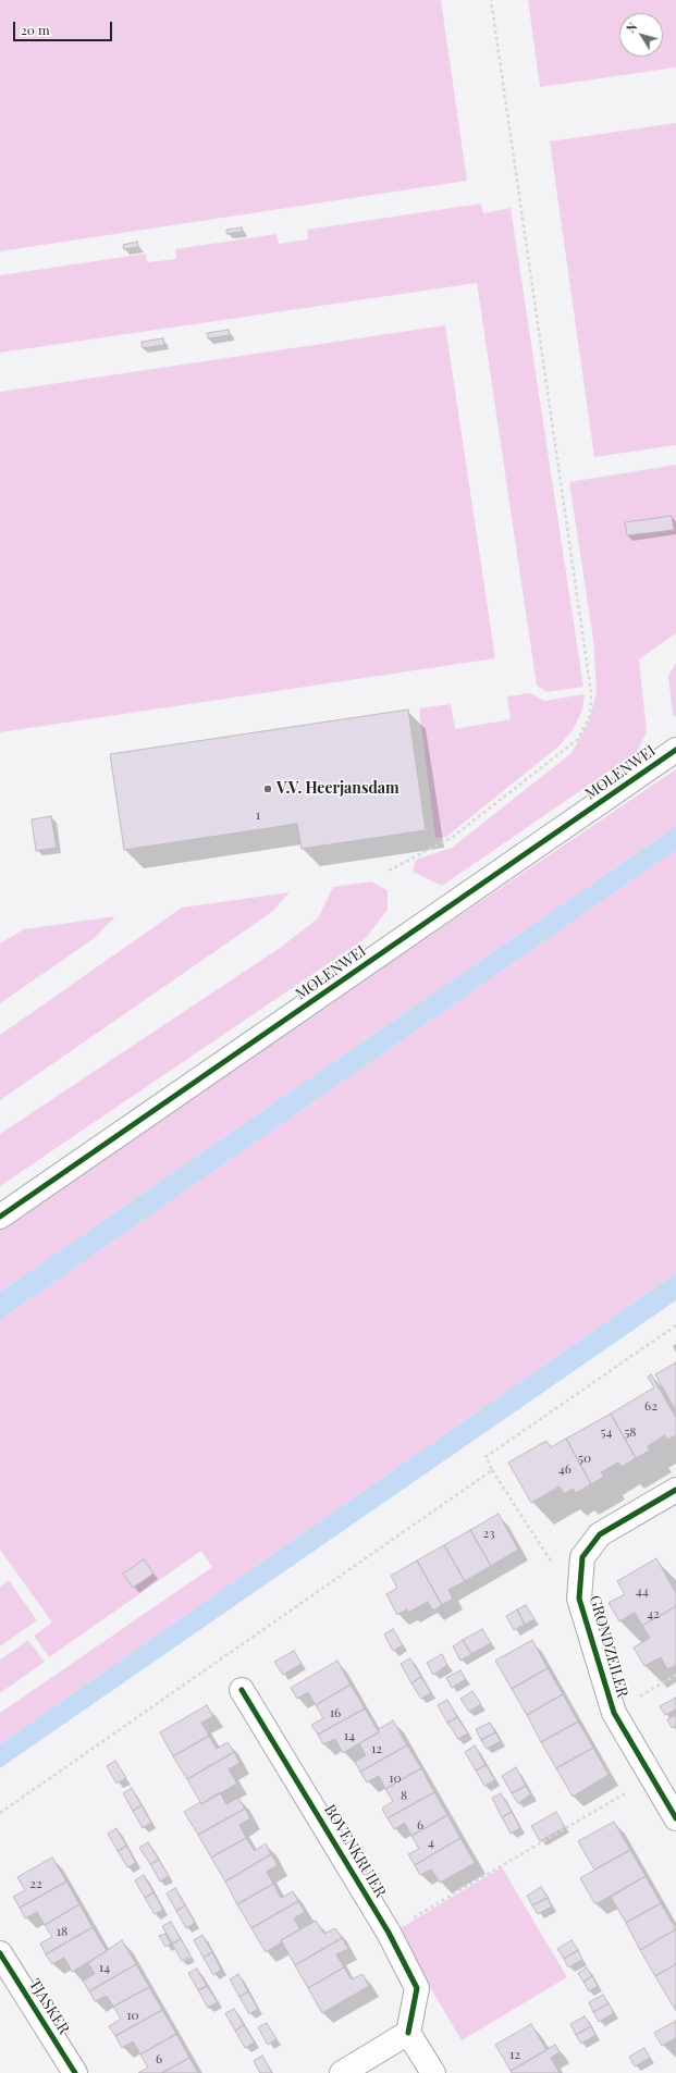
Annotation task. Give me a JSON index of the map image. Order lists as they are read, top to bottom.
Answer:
{
  "streets": {
    "street": [
      "MOLENWEI",
      "GRONDZEILER",
      "BOVENKRUIER",
      "TJASKER"
    ]
  },
  "places": ["V.V. Heerjansdam"],
  "house_numbers": [
    "1",
    "62",
    "54",
    "58",
    "50",
    "46",
    "23",
    "44",
    "42",
    "16",
    "14",
    "12",
    "10",
    "8",
    "6",
    "4",
    "22",
    "18",
    "14",
    "10",
    "12",
    "6"
  ],
  "scale_bar": "20 m",
  "north": "top left"
}
